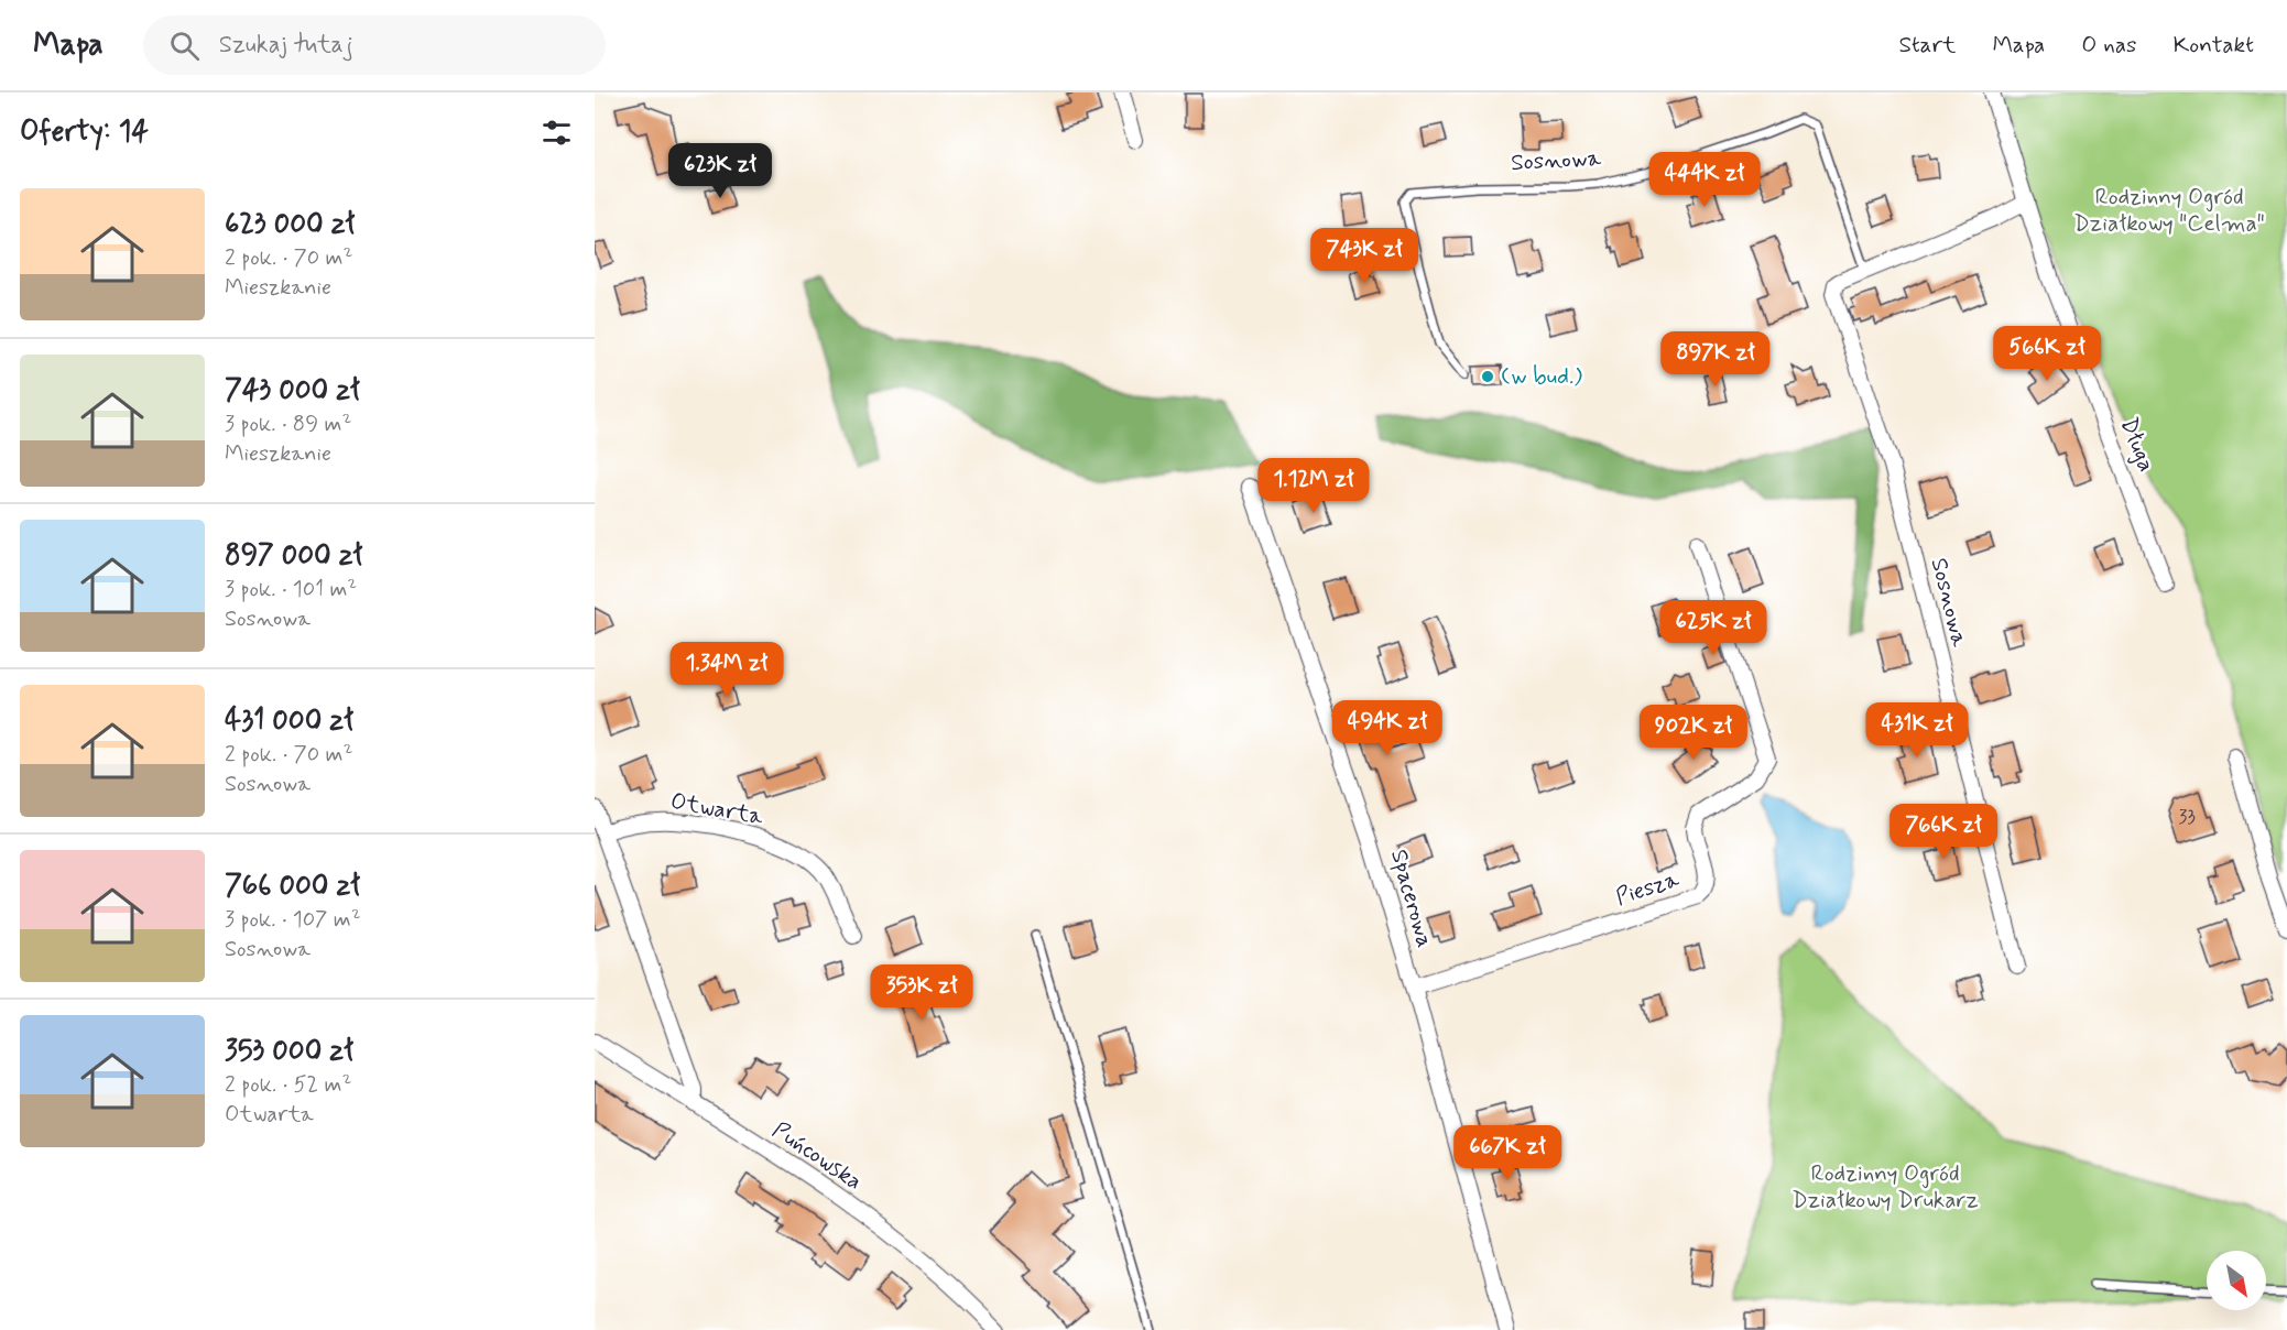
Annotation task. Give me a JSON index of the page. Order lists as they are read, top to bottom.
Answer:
{
  "streets": {
    "street": [
      "Sosnowa",
      "Długa",
      "Otwarta",
      "Piesza",
      "Spacerowa",
      "Puńcowska"
    ]
  },
  "crossings": [
    ["Sosnowa", "Długa"],
    ["Piesza", "Spacerowa"]
  ],
  "parks": ["Rodzinny Ogród Działkowy \"Celma\"", "Rodzinny Ogród Działkowy Drukarz"],
  "places": ["(w bud.)"],
  "house_numbers": ["33"],
  "north": "bottom right",
  "page": {
    "header": "Mapa",
    "search": "Szukaj tutaj",
    "nav": [
      "Start",
      "Mapa",
      "O nas",
      "Kontakt"
    ],
    "heading": "Oferty: 14",
    "price": [
      "623K zł",
      "444K zł",
      "743K zł",
      "566K zł",
      "897K zł",
      "1.12M zł",
      "625K zł",
      "1.34M zł",
      "494K zł",
      "431K zł",
      "902K zł",
      "766K zł",
      "353K zł",
      "667K zł"
    ],
    "list": [
      {
        "name": "623 000 zł",
        "note": "2 pok. · 70 m² · Mieszkanie"
      },
      {
        "name": "743 000 zł",
        "note": "3 pok. · 89 m² · Mieszkanie"
      },
      {
        "name": "897 000 zł",
        "note": "3 pok. · 101 m² · Sosnowa"
      },
      {
        "name": "431 000 zł",
        "note": "2 pok. · 70 m² · Sosnowa"
      },
      {
        "name": "766 000 zł",
        "note": "3 pok. · 107 m² · Sosnowa"
      },
      {
        "name": "353 000 zł",
        "note": "2 pok. · 52 m² · Otwarta"
      }
    ]
  }
}
